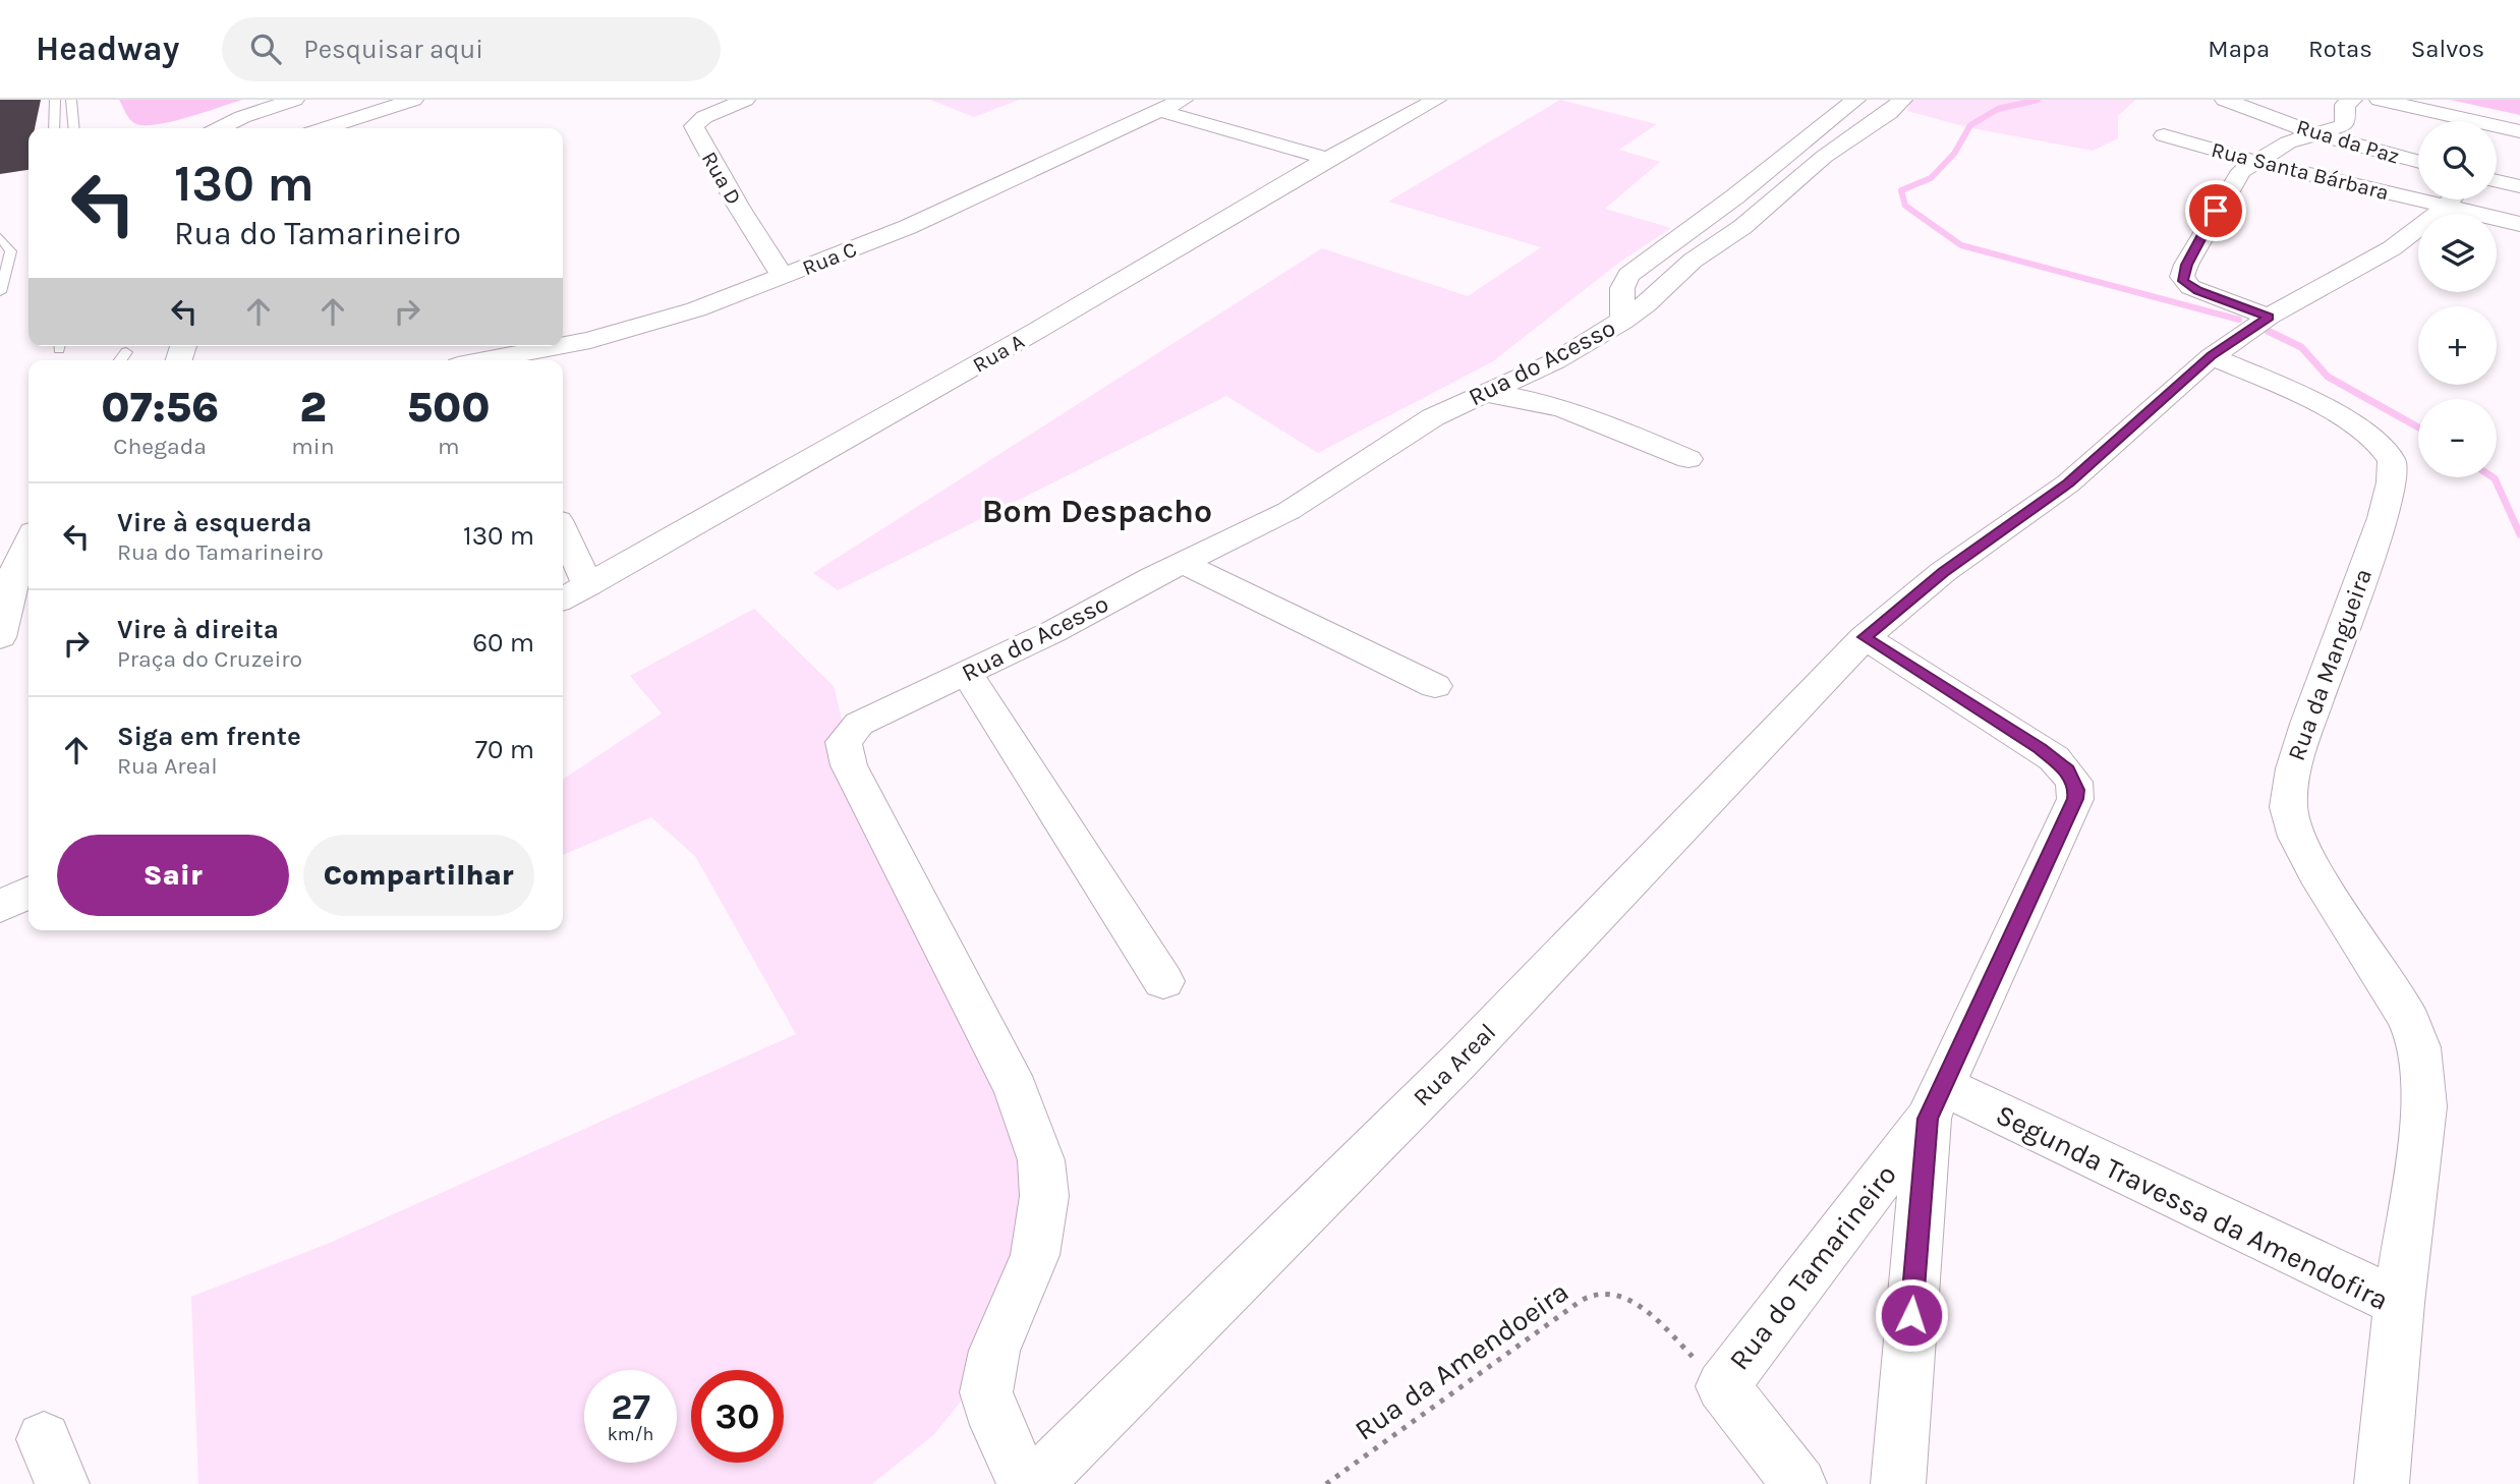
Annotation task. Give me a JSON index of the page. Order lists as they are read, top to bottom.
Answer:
{
  "streets": {
    "street": [
      "Rua da Paz",
      "Rua Santa Bárbara",
      "Rua D",
      "Rua C",
      "Rua A",
      "Rua do Acesso",
      "Rua da Mangueira",
      "Rua Areal",
      "Segunda Travessa da Amendofira",
      "Rua do Tamarineiro"
    ],
    "path": ["Rua da Amendoeira"]
  },
  "crossings": [
    ["Rua D", "Rua C"],
    ["Rua da Mangueira", "Rua Areal"],
    ["Rua da Mangueira", "Segunda Travessa da Amendofira"],
    ["Rua Areal", "Rua do Tamarineiro"],
    ["Segunda Travessa da Amendofira", "Rua do Tamarineiro"],
    ["Rua do Tamarineiro", "Rua da Amendoeira"]
  ],
  "districts": ["Bom Despacho"],
  "page": {
    "header": "Headway",
    "search": "Pesquisar aqui",
    "nav": ["Mapa", "Rotas", "Salvos"],
    "map_buttons": ["+", "−"],
    "turn": ["130 m", "Rua do Tamarineiro"],
    "eta": [
      "07:56",
      "Chegada",
      "2",
      "min",
      "500",
      "m"
    ],
    "list": [
      {
        "name": "Vire à esquerda",
        "note": "Rua do Tamarineiro",
        "value": "130 m"
      },
      {
        "name": "Vire à direita",
        "note": "Praça do Cruzeiro",
        "value": "60 m"
      },
      {
        "name": "Siga em frente",
        "note": "Rua Areal",
        "value": "70 m"
      }
    ],
    "buttons": ["Sair", "Compartilhar"],
    "speed": "27 km/h",
    "limit": "30"
  }
}
